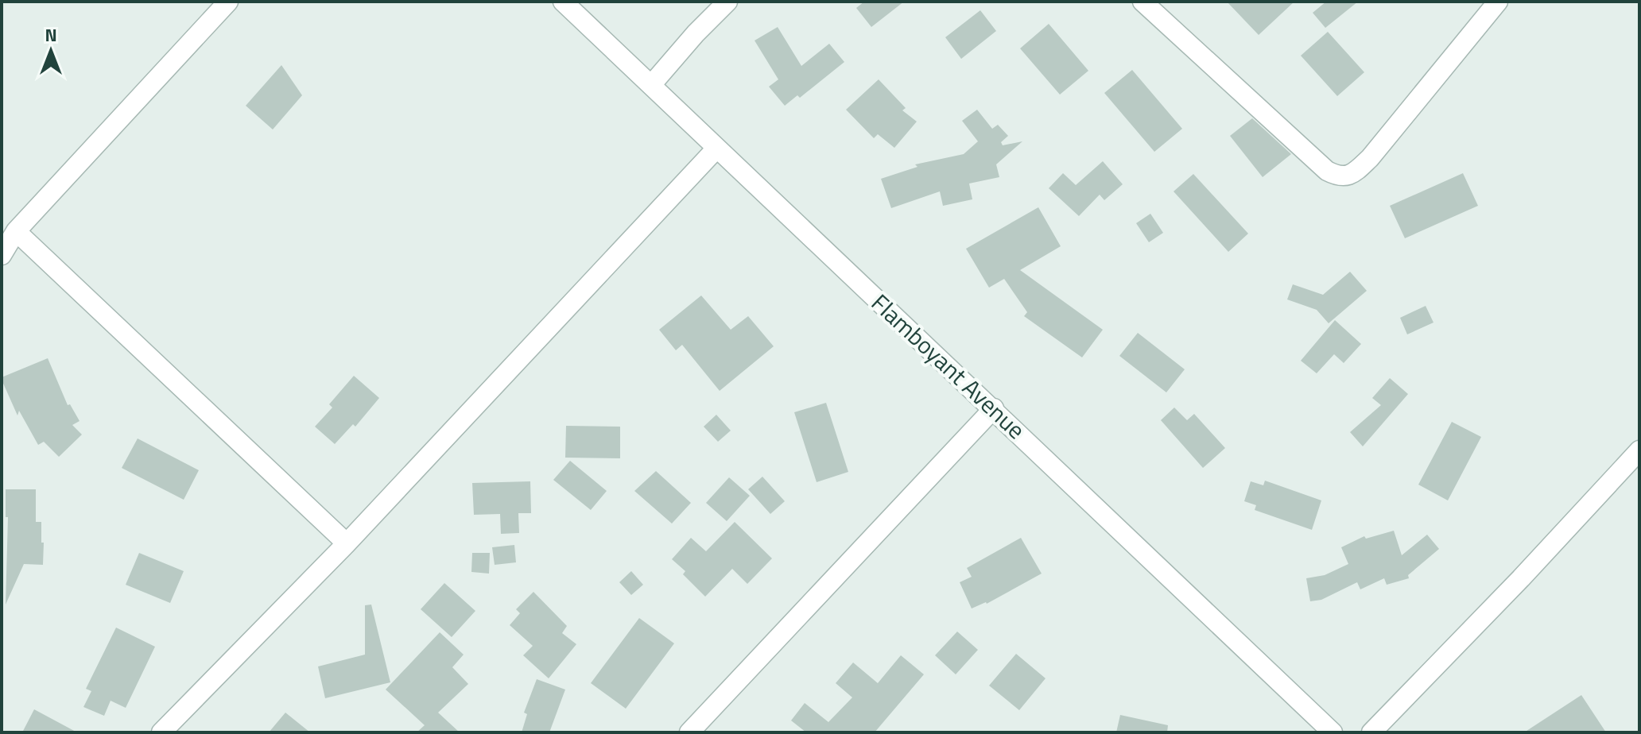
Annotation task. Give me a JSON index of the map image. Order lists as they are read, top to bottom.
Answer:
{
  "streets": {
    "street": ["Flamboyant Avenue"]
  },
  "north": "top"
}
